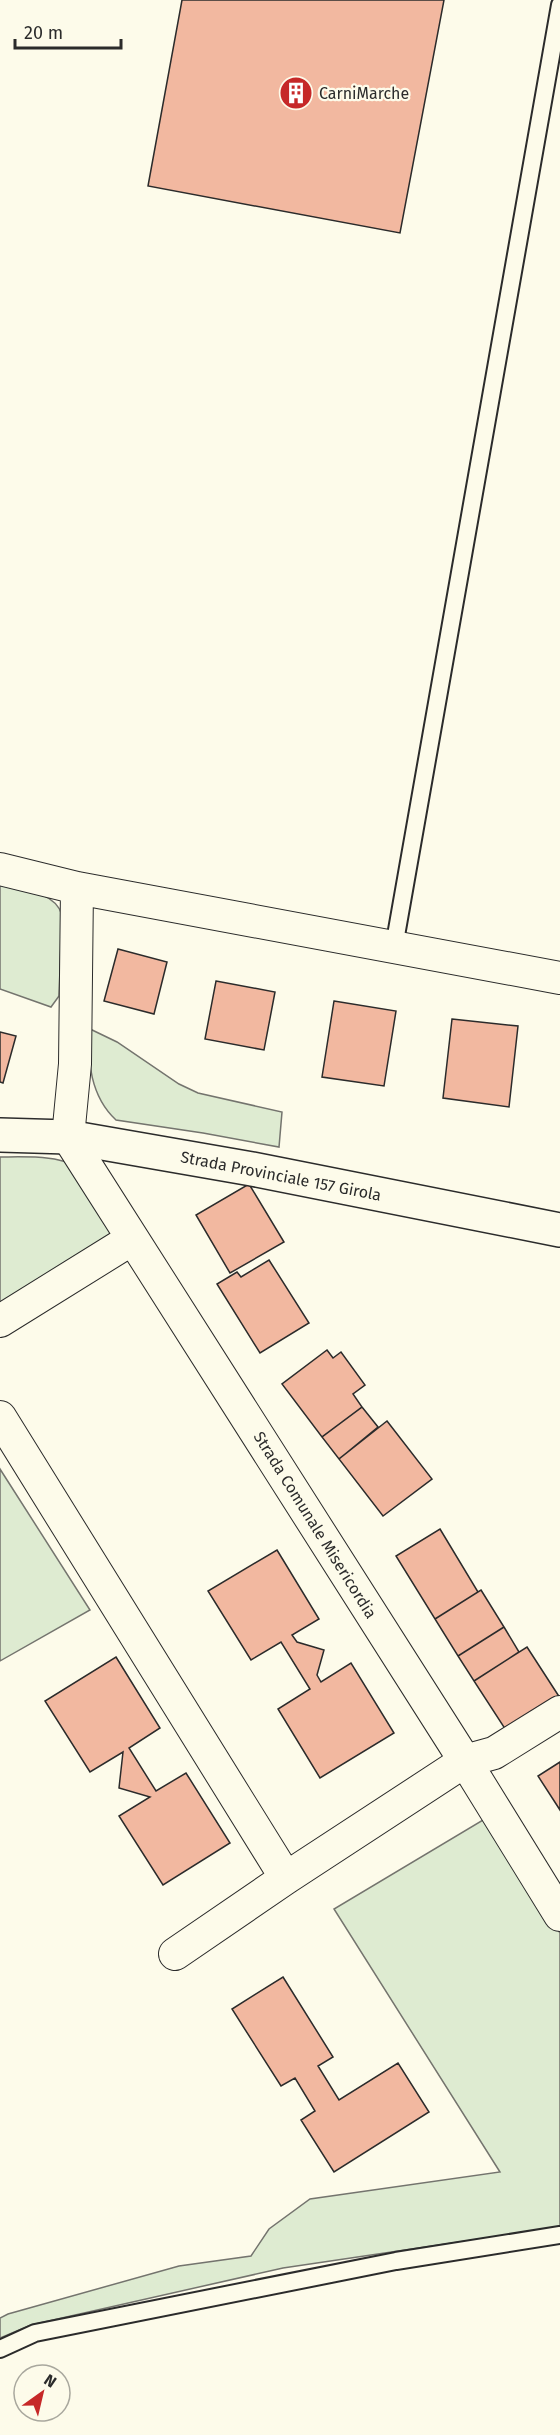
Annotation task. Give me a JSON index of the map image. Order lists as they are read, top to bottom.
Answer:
{
  "streets": {
    "main road": ["Strada Provinciale 157 Girola"],
    "street": ["Strada Comunale Misericordia"]
  },
  "crossings": [
    ["Strada Provinciale 157 Girola", "Strada Comunale Misericordia"]
  ],
  "places": {
    "building": ["CarniMarche"]
  },
  "scale_bar": "20 m",
  "north": "top right"
}
